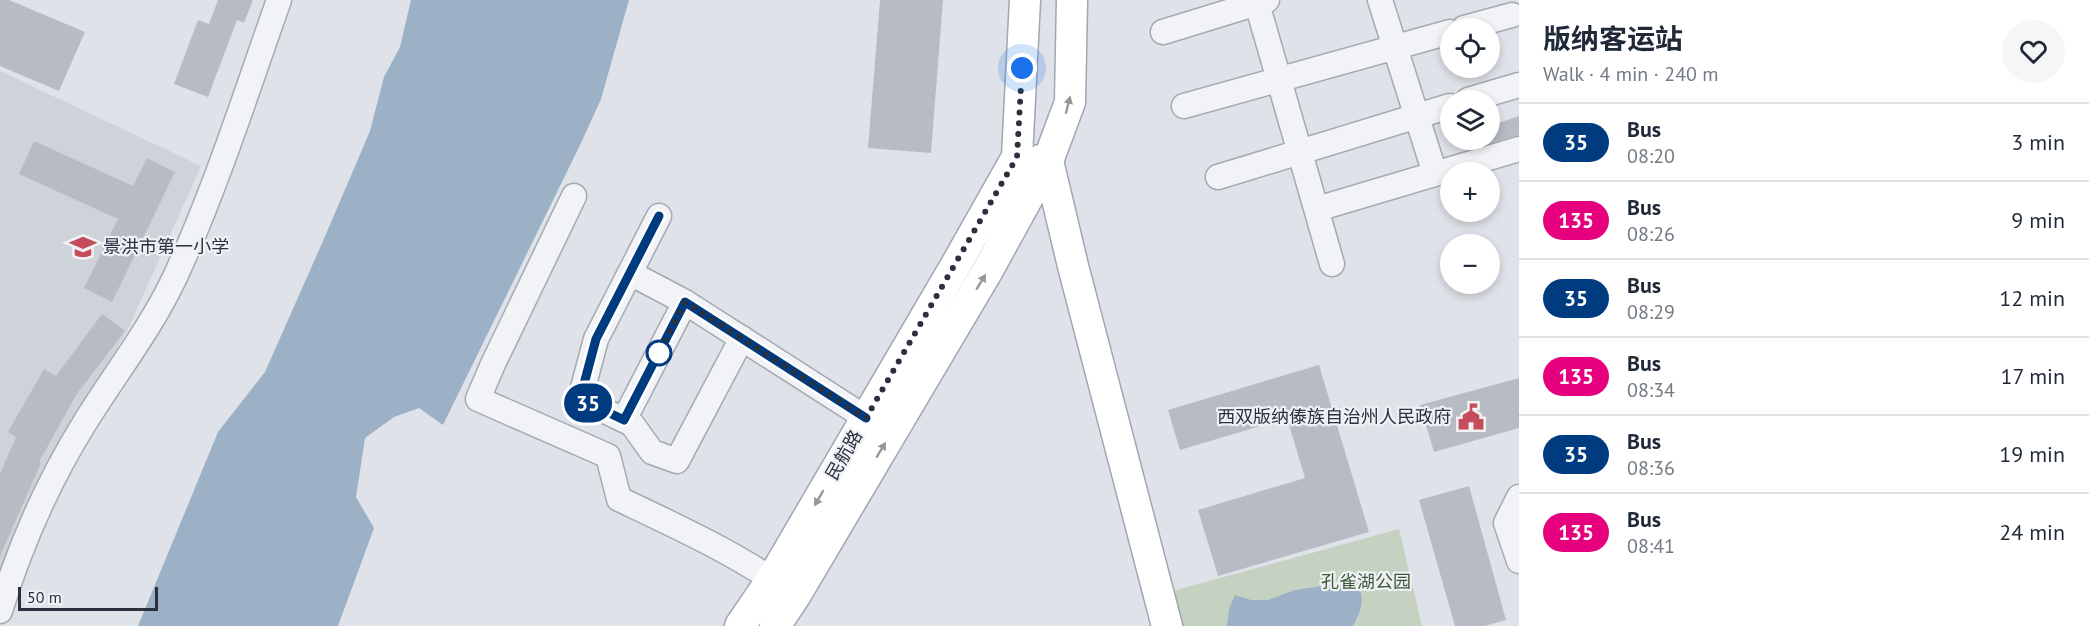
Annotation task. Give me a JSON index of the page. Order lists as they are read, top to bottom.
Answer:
{
  "streets": {
    "main road": ["民航路"]
  },
  "parks": ["孔雀湖公园"],
  "places": {
    "school or university": ["景洪市第一小学"],
    "public building": ["西双版纳傣族自治州人民政府"]
  },
  "lines": ["bus line 35"],
  "scale_bar": "50 m",
  "page": {
    "on_map": "35",
    "heading": ["版纳客运站", "Walk · 4 min · 240 m"],
    "map_buttons": ["+", "−"],
    "list": [
      {
        "mark": "35",
        "name": "Bus",
        "note": "08:20",
        "value": "3 min"
      },
      {
        "mark": "135",
        "name": "Bus",
        "note": "08:26",
        "value": "9 min"
      },
      {
        "mark": "35",
        "name": "Bus",
        "note": "08:29",
        "value": "12 min"
      },
      {
        "mark": "135",
        "name": "Bus",
        "note": "08:34",
        "value": "17 min"
      },
      {
        "mark": "35",
        "name": "Bus",
        "note": "08:36",
        "value": "19 min"
      },
      {
        "mark": "135",
        "name": "Bus",
        "note": "08:41",
        "value": "24 min"
      }
    ],
    "scale": "50 m"
  }
}
